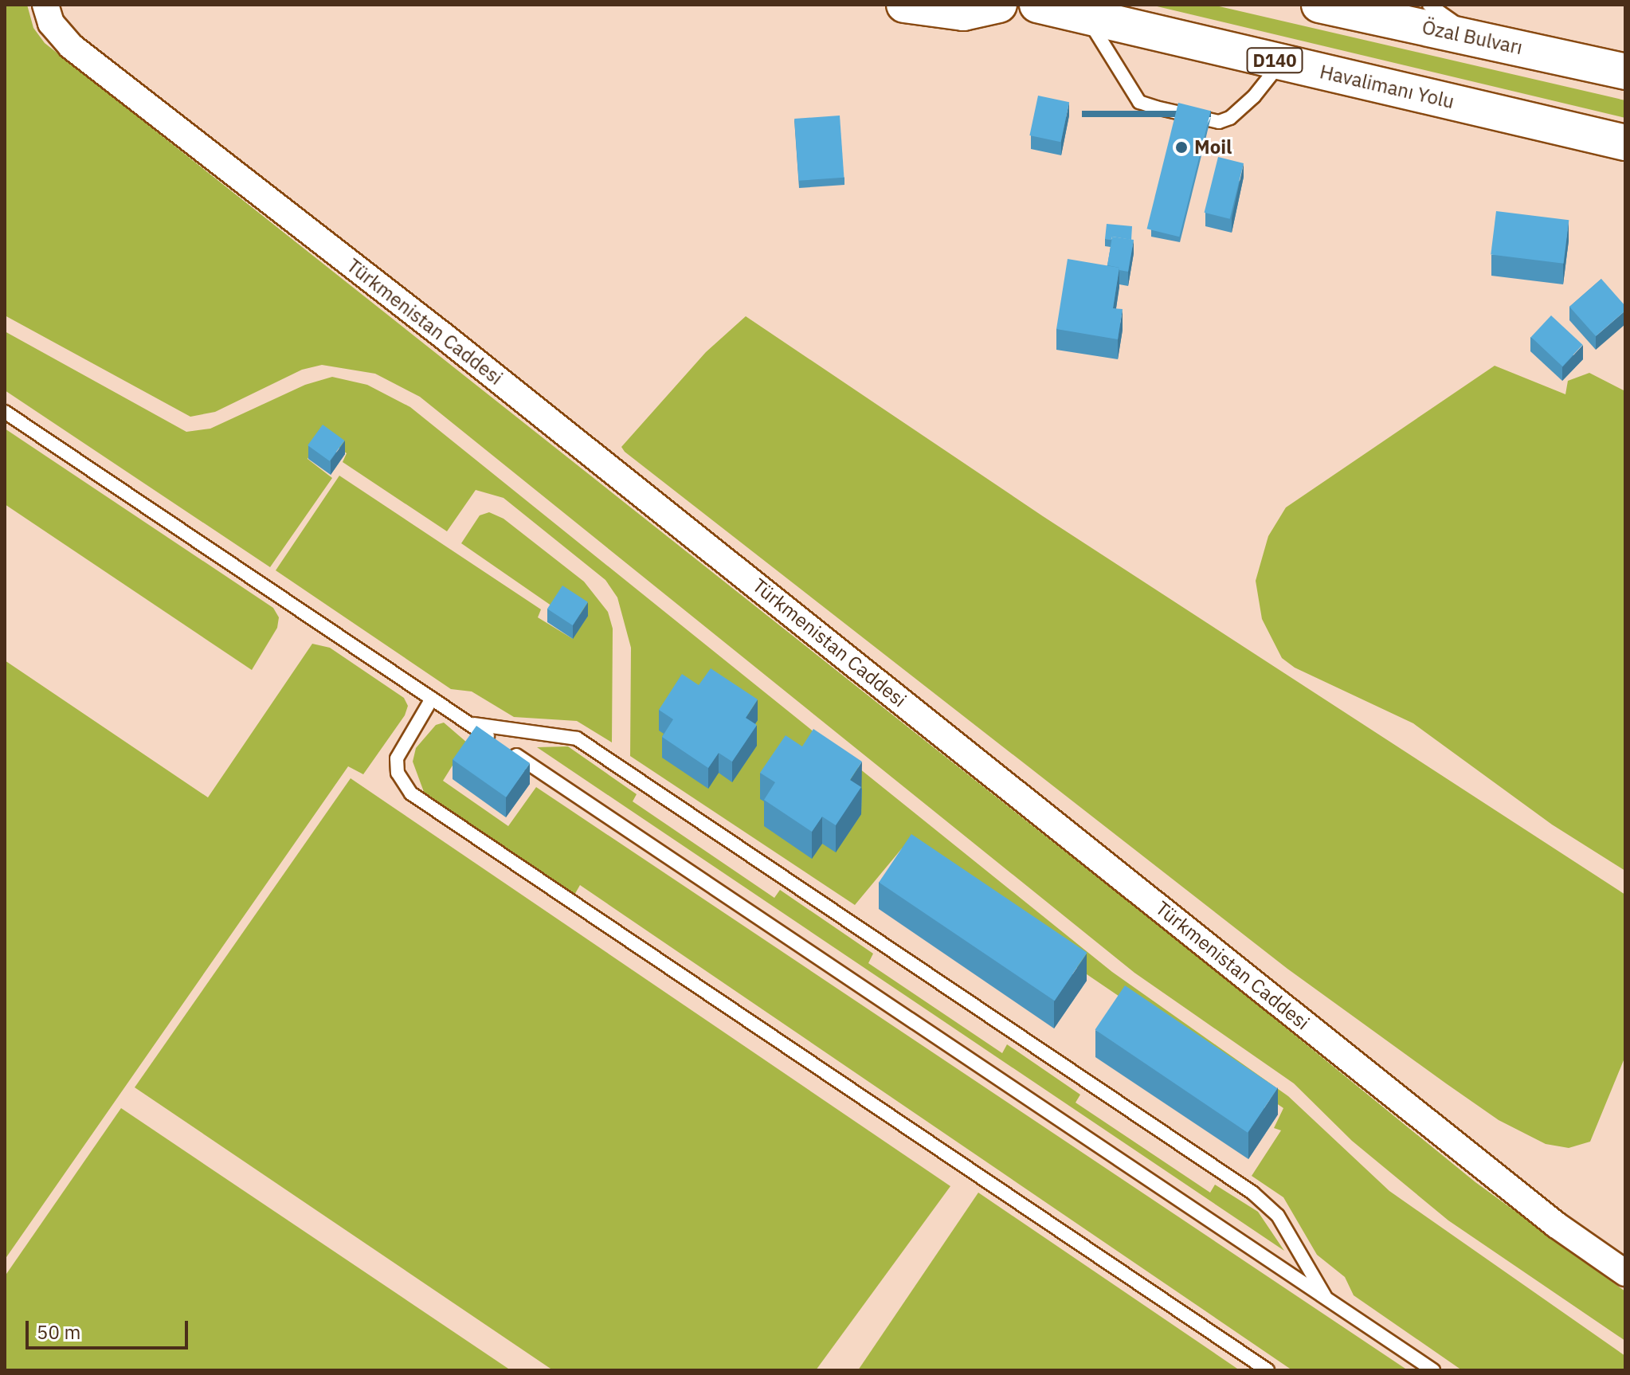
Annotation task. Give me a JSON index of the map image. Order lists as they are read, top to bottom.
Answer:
{
  "streets": {
    "highway": ["Özal Bulvarı", "D140", "Havalimanı Yolu"],
    "street": ["Türkmenistan Caddesi"]
  },
  "places": ["Moil"],
  "scale_bar": "50 m"
}
